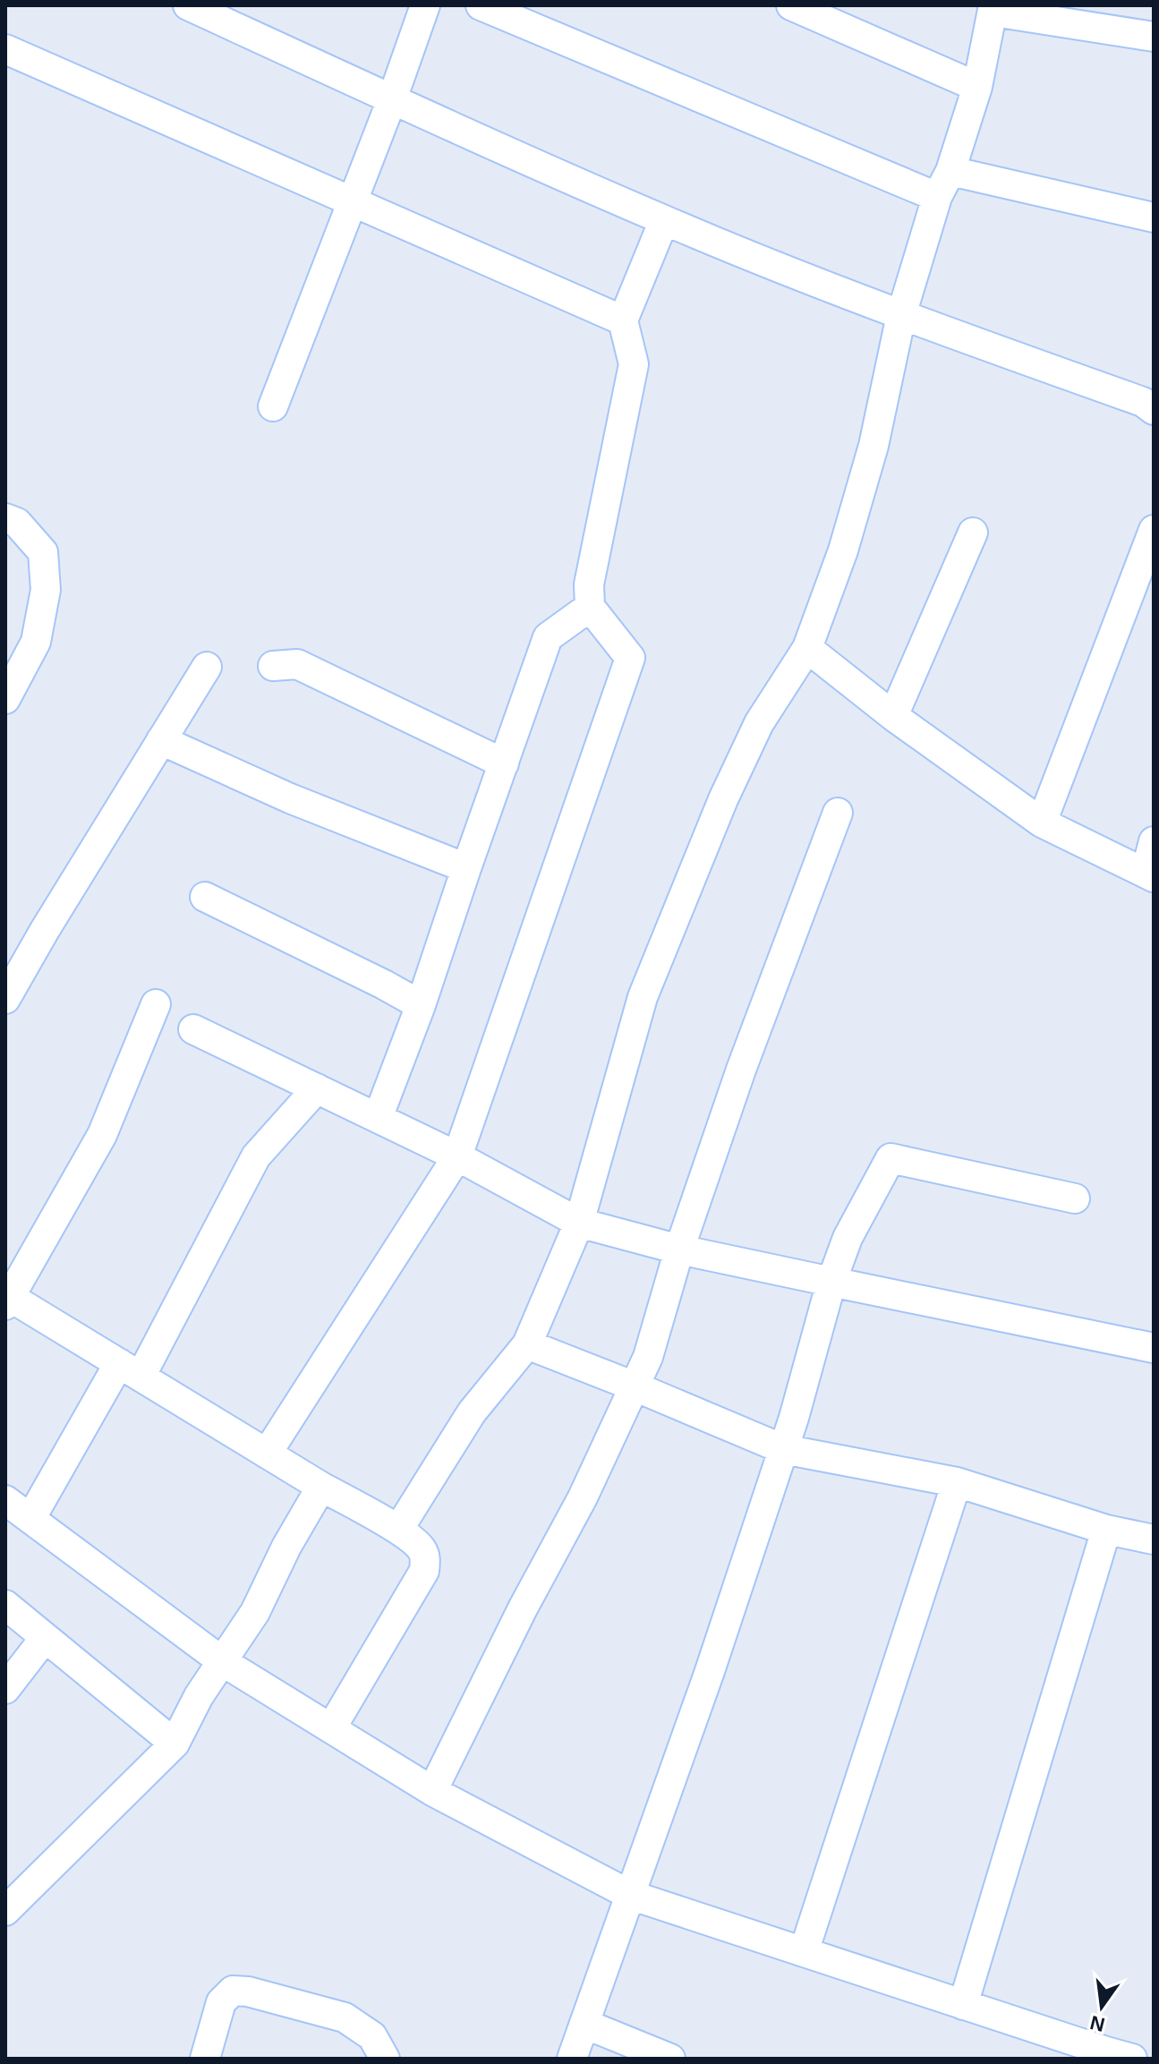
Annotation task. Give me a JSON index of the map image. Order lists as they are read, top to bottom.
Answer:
{
  "north": "bottom"
}
